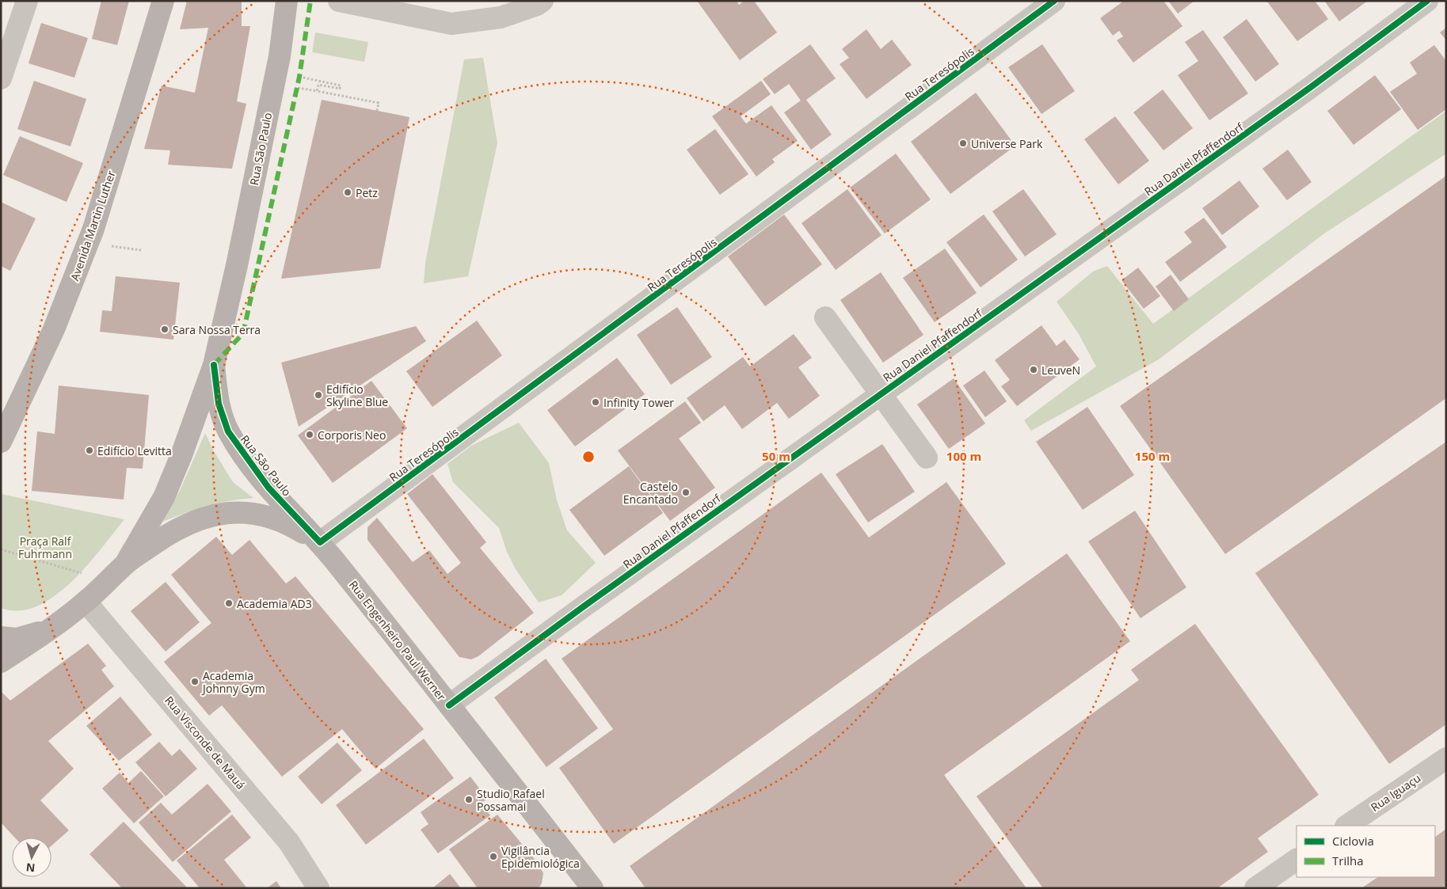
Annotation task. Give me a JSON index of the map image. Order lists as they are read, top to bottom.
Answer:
{
  "streets": {
    "main road": ["Rua São Paulo", "Avenida Martin Luther", "Rua Engenheiro Paul Werner"],
    "street": [
      "Rua Teresópolis",
      "Rua Daniel Pfaffendorf",
      "Rua Visconde de Mauá",
      "Rua Iguaçu"
    ]
  },
  "crossings": [
    ["Rua Teresópolis", "Rua São Paulo"],
    ["Rua Teresópolis", "Rua Engenheiro Paul Werner"],
    ["Rua São Paulo", "Rua Engenheiro Paul Werner"],
    ["Rua São Paulo", "Rua Visconde de Mauá"],
    ["Rua Daniel Pfaffendorf", "Rua Engenheiro Paul Werner"]
  ],
  "parks": ["Praça Ralf Fuhrmann"],
  "places": [
    "Universe Park",
    "Petz",
    "Sara Nossa Terra",
    "LeuveN",
    "Edifício Skyline Blue",
    "Infinity Tower",
    "Corporis Neo",
    "Edifício Levitta",
    "Castelo Encantado",
    "Academia AD3",
    "Academia Johnny Gym",
    "Studio Rafael Possamai",
    "Vigilância Epidemiológica"
  ],
  "legend": ["Ciclovia", "Trilha"],
  "north": "bottom",
  "rings": ["50 m", "100 m", "150 m"]
}
